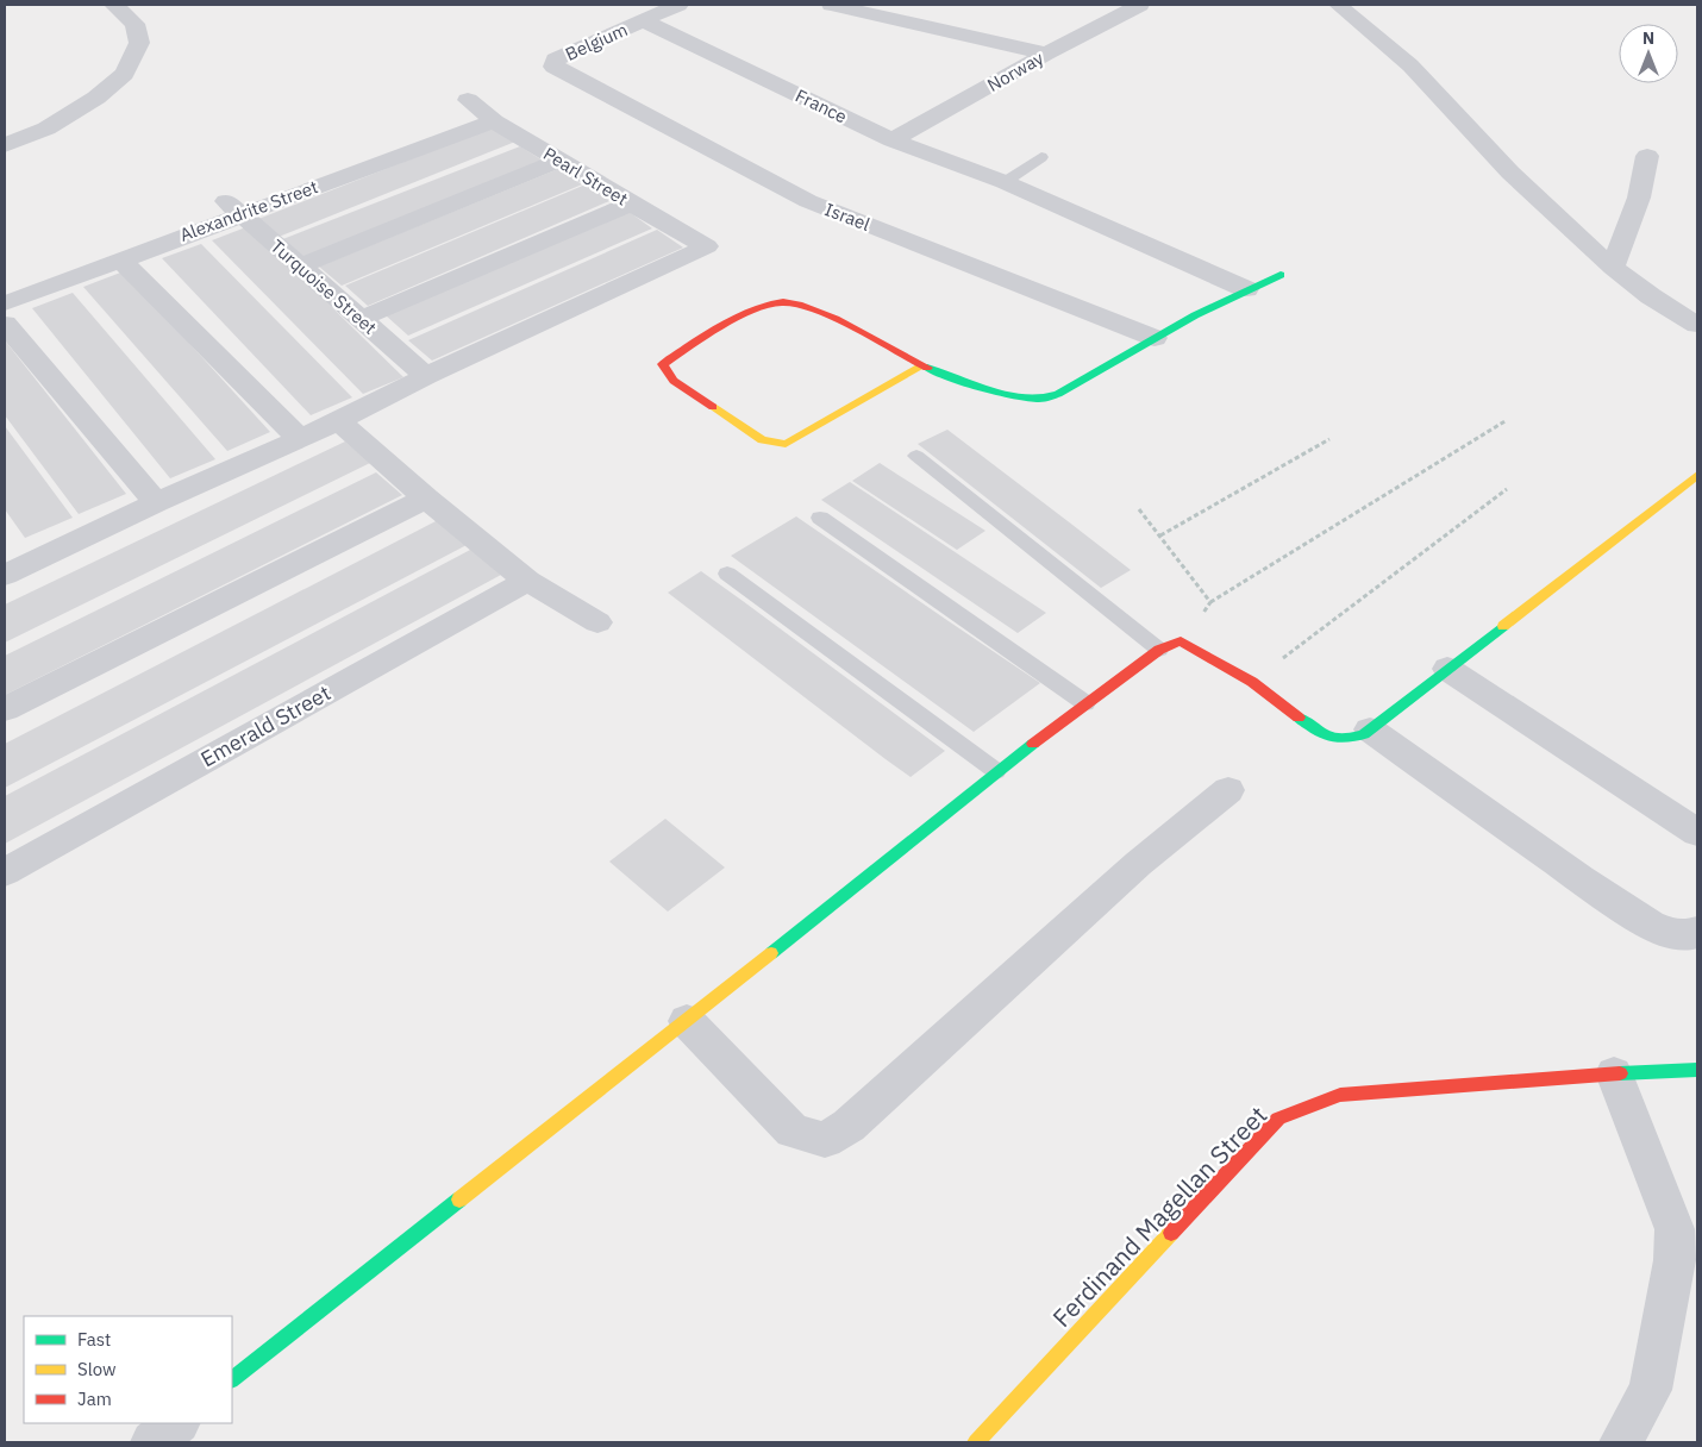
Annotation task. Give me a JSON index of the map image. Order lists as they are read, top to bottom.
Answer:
{
  "streets": {
    "street": [
      "Belgium",
      "Norway",
      "France",
      "Pearl Street",
      "Alexandrite Street",
      "Israel",
      "Turquoise Street",
      "Emerald Street",
      "Ferdinand Magellan Street"
    ]
  },
  "crossings": [
    ["Belgium", "France"],
    ["Belgium", "Israel"],
    ["Norway", "France"],
    ["Pearl Street", "Alexandrite Street"],
    ["Pearl Street", "Turquoise Street"],
    ["Alexandrite Street", "Turquoise Street"]
  ],
  "legend": ["Fast", "Slow", "Jam"],
  "north": "top"
}
